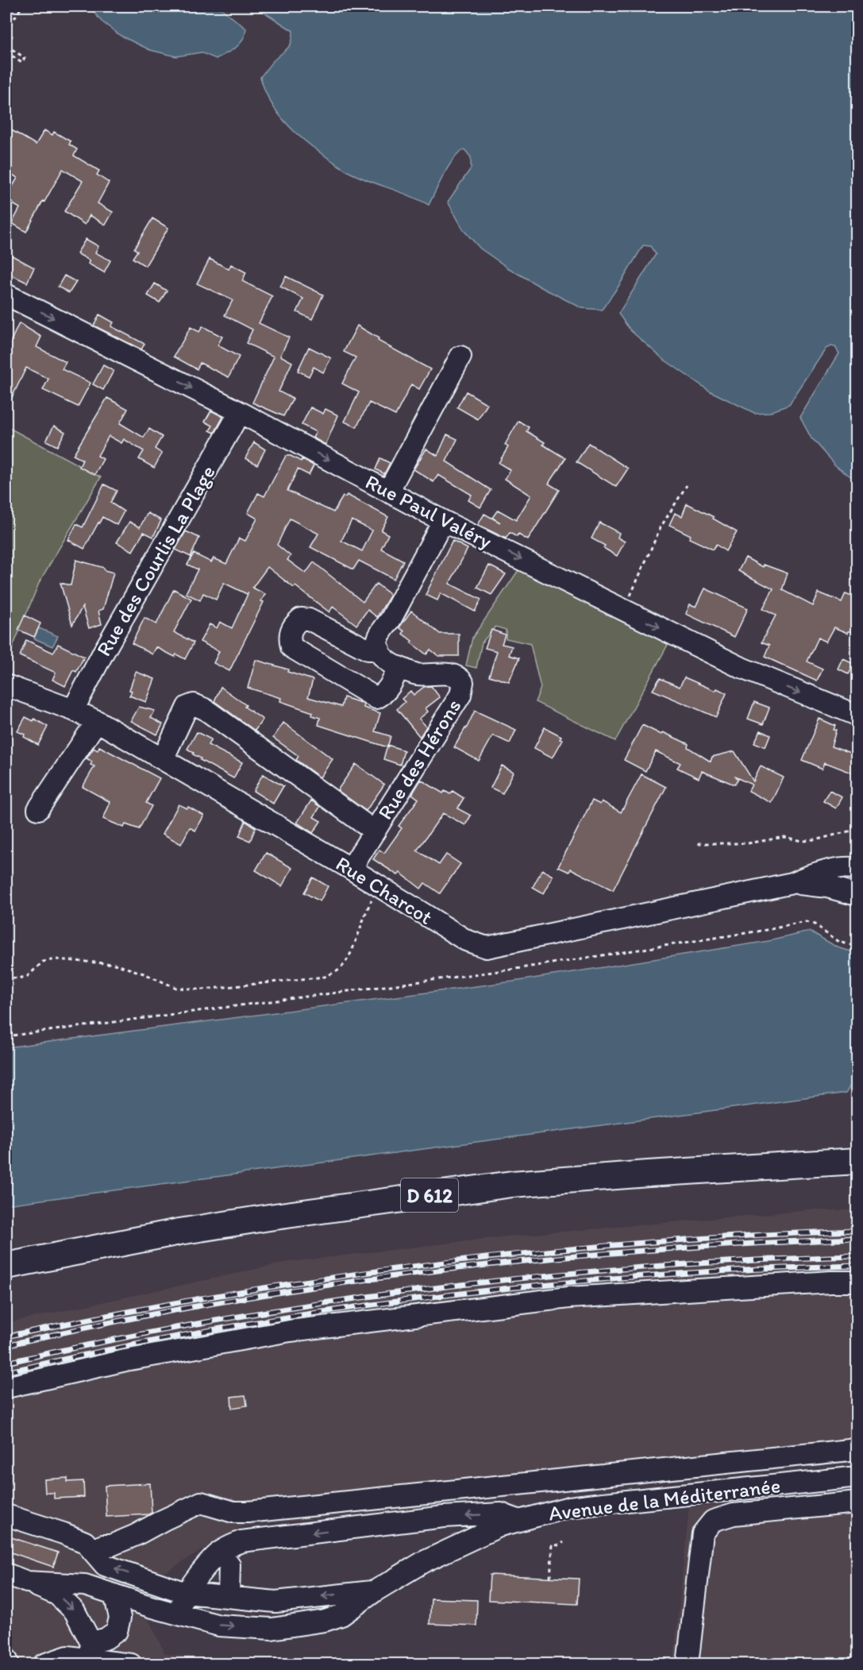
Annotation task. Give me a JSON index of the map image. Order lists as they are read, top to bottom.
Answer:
{
  "streets": {
    "main road": ["D 612"],
    "street": [
      "Rue Paul Valéry",
      "Rue des Courlis La Plage",
      "Rue des Hérons",
      "Rue Charcot",
      "Avenue de la Méditerranée"
    ]
  },
  "crossings": [
    ["Rue Paul Valéry", "Rue des Courlis La Plage"],
    ["Rue des Courlis La Plage", "Rue Charcot"],
    ["Rue des Hérons", "Rue Charcot"]
  ],
  "one_way": ["Rue Paul Valéry"]
}
